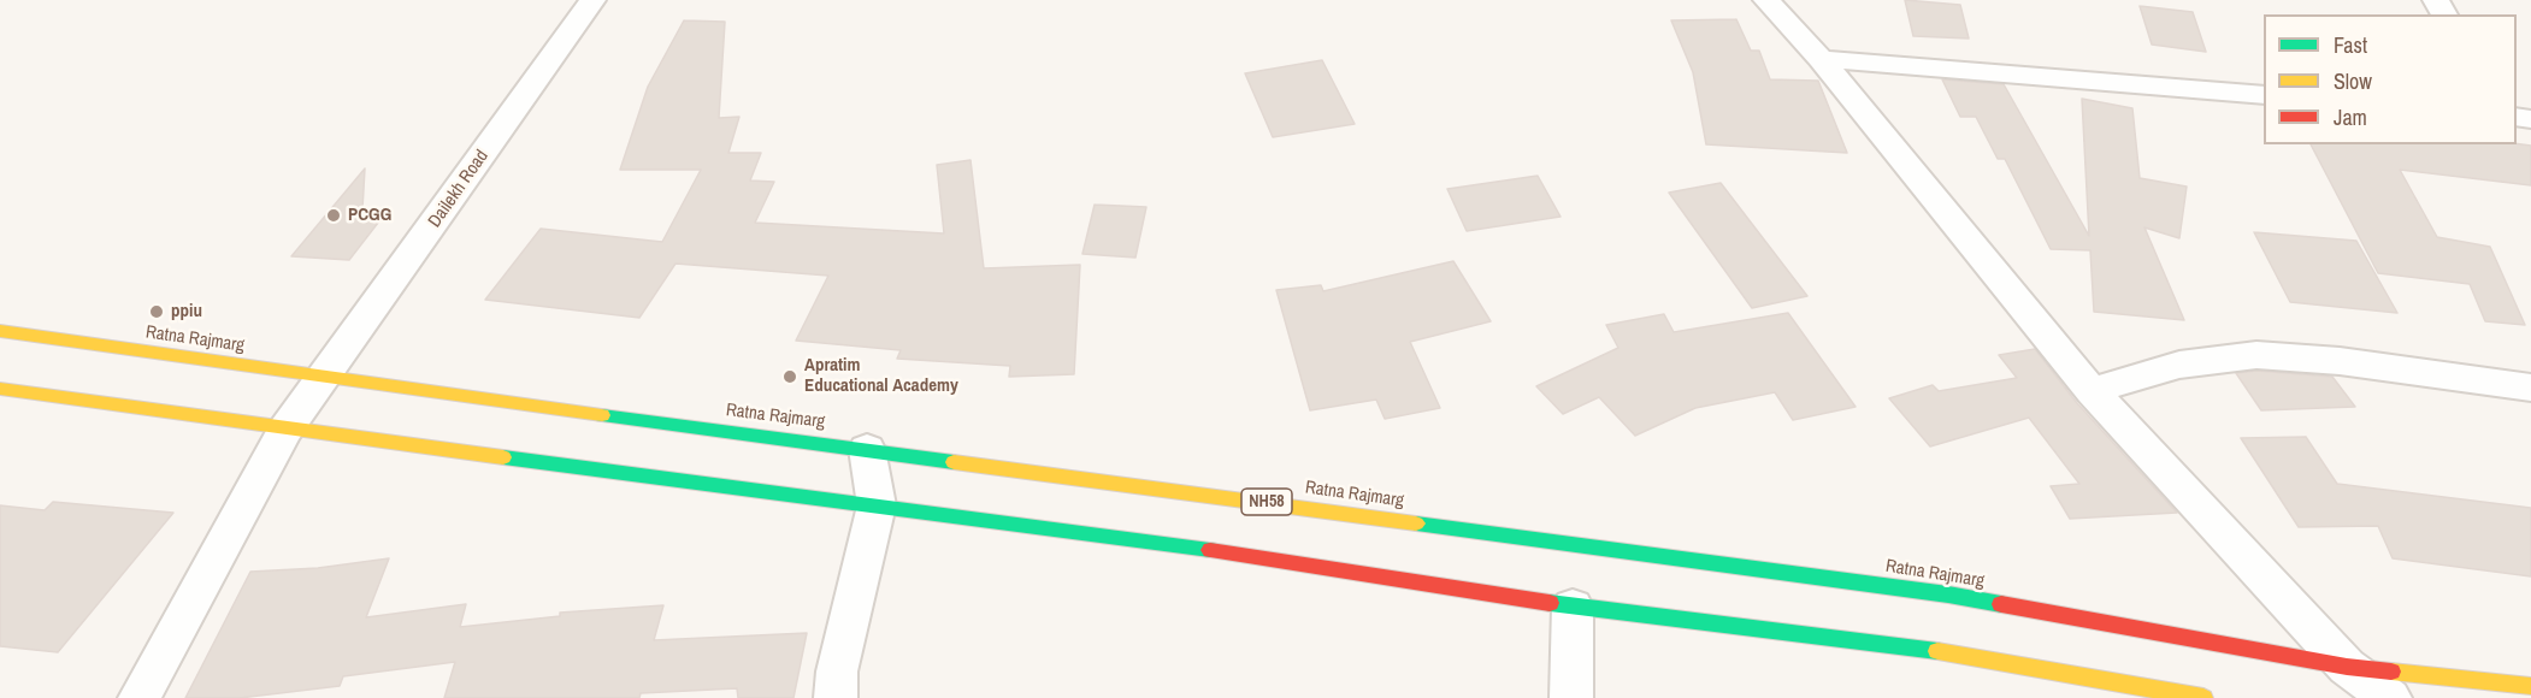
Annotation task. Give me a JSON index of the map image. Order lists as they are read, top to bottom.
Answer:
{
  "streets": {
    "main road": ["Ratna Rajmarg", "NH58"],
    "street": ["Dailekh Road"]
  },
  "crossings": [
    ["Dailekh Road", "Ratna Rajmarg"]
  ],
  "places": ["PCGG", "ppiu", "Apratim Educational Academy"],
  "legend": ["Fast", "Slow", "Jam"]
}
